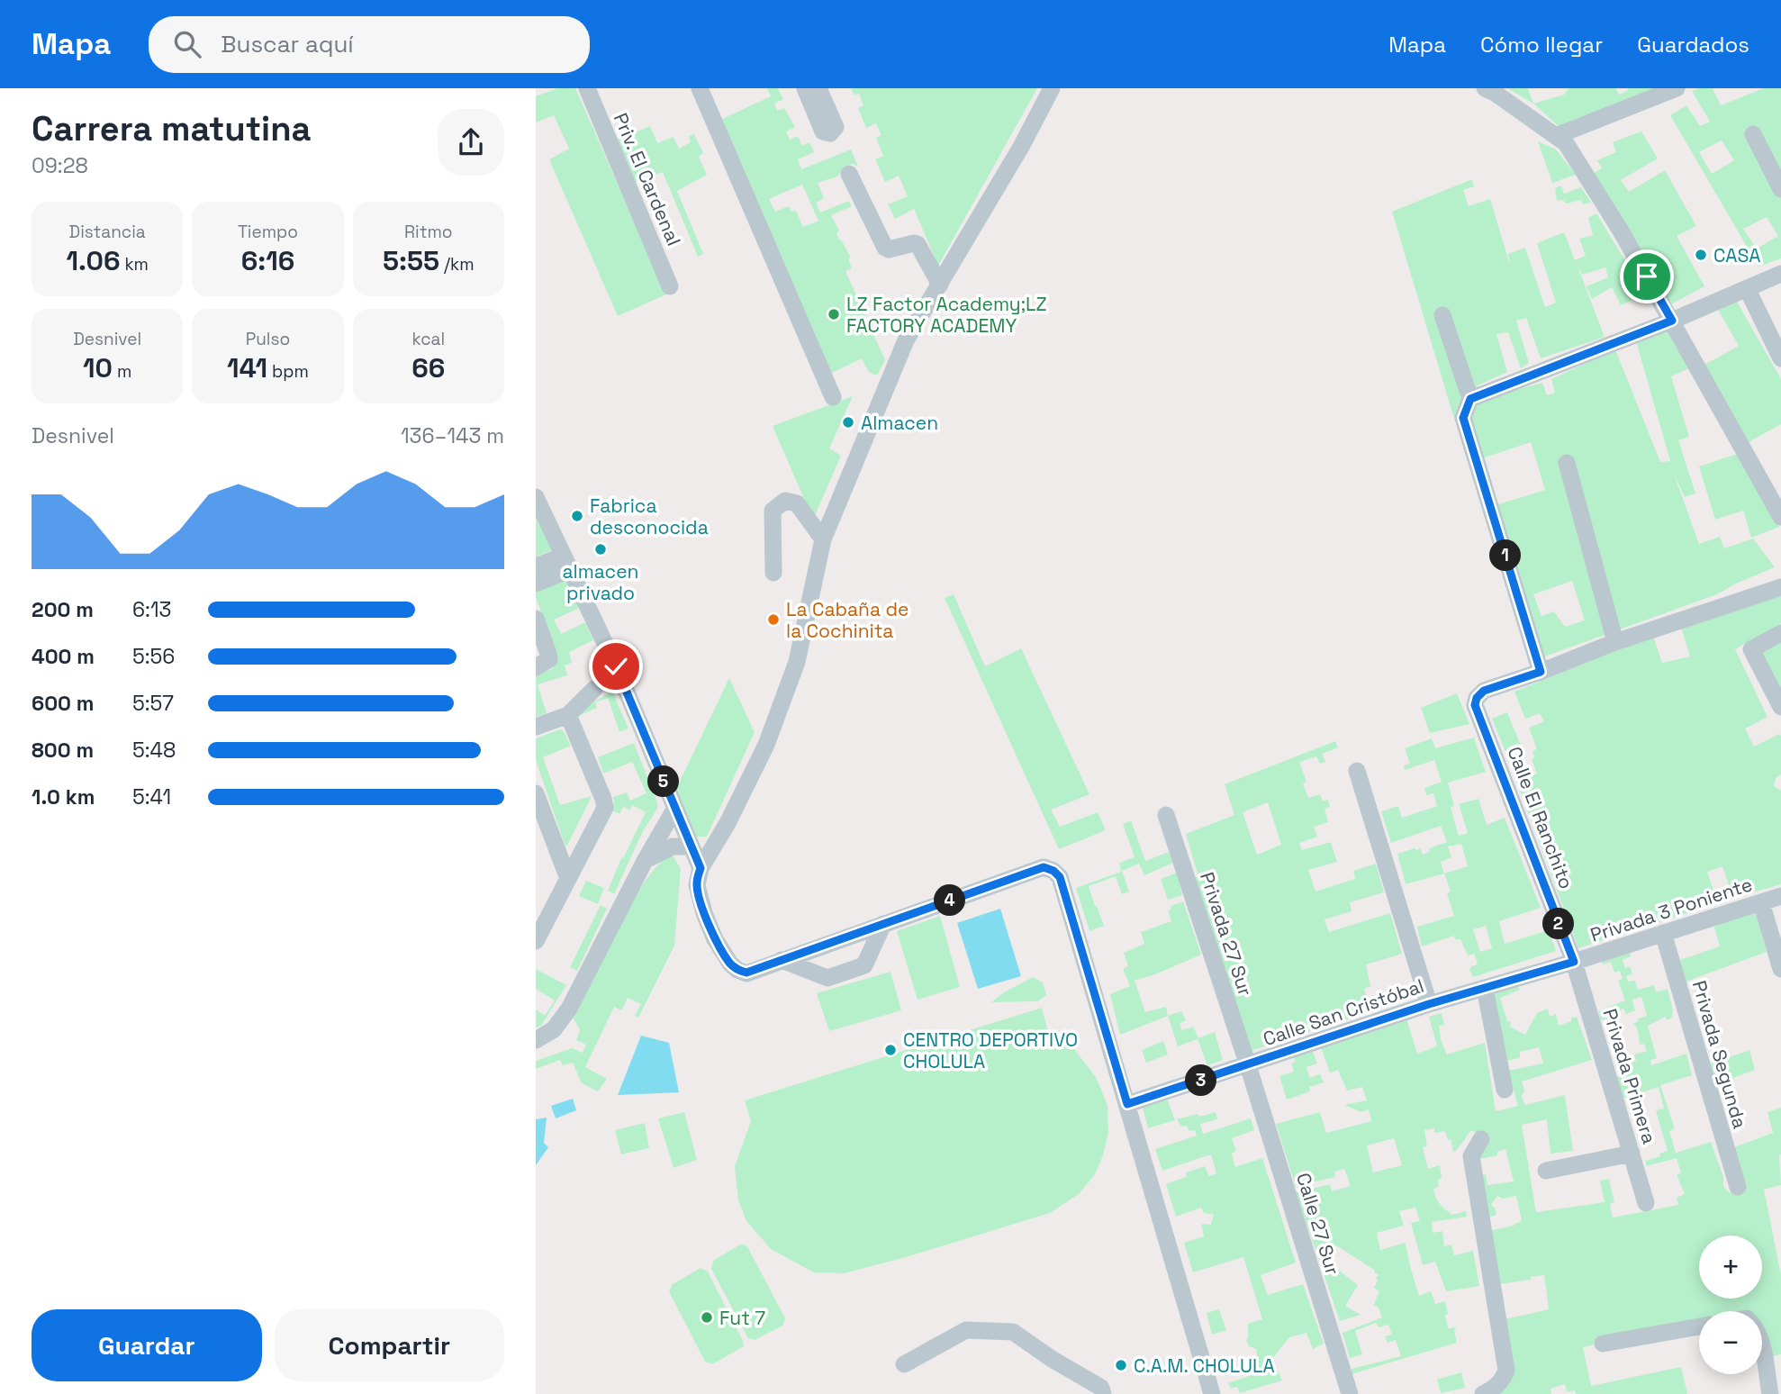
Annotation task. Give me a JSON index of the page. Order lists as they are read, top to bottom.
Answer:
{
  "streets": {
    "street": [
      "Priv. El Cardenal",
      "Calle El Ranchito",
      "Privada 3 Poniente",
      "Privada 27 Sur",
      "Calle San Cristóbal",
      "Privada Segunda",
      "Privada Primera",
      "Calle 27 Sur"
    ]
  },
  "crossings": [
    ["Calle El Ranchito", "Privada 3 Poniente"],
    ["Calle El Ranchito", "Calle San Cristóbal"],
    ["Calle El Ranchito", "Privada Primera"],
    ["Privada 3 Poniente", "Calle San Cristóbal"],
    ["Privada 3 Poniente", "Privada Segunda"],
    ["Privada 3 Poniente", "Privada Primera"],
    ["Privada 27 Sur", "Calle San Cristóbal"],
    ["Privada 27 Sur", "Calle 27 Sur"],
    ["Calle San Cristóbal", "Privada Primera"],
    ["Calle San Cristóbal", "Calle 27 Sur"]
  ],
  "places": [
    "CASA",
    "LZ Factor Academy;LZ FACTORY ACADEMY",
    "Almacen",
    "Fabrica desconocida",
    "almacen privado",
    "La Cabaña de la Cochinita",
    "CENTRO DEPORTIVO CHOLULA",
    "Fut 7",
    "C.A.M. CHOLULA"
  ],
  "page": {
    "header": "Mapa",
    "search": "Buscar aquí",
    "nav": ["Mapa", "Cómo llegar", "Guardados"],
    "heading": ["Carrera matutina", "09:28"],
    "stats": [
      ["Distancia", "1.06 km"],
      ["Tiempo", "6:16"],
      ["Ritmo", "5:55 /km"],
      ["Desnivel", "10 m"],
      ["Pulso", "141 bpm"],
      ["kcal", "66"]
    ],
    "chart": ["Desnivel", "136–143 m"],
    "pins": [
      "1",
      "5",
      "4",
      "2",
      "3"
    ],
    "list": [
      {
        "name": "200 m",
        "note": "6:13"
      },
      {
        "name": "400 m",
        "note": "5:56"
      },
      {
        "name": "600 m",
        "note": "5:57"
      },
      {
        "name": "800 m",
        "note": "5:48"
      },
      {
        "name": "1.0 km",
        "note": "5:41"
      }
    ],
    "map_buttons": ["+", "−"],
    "buttons": ["Guardar", "Compartir"]
  }
}
